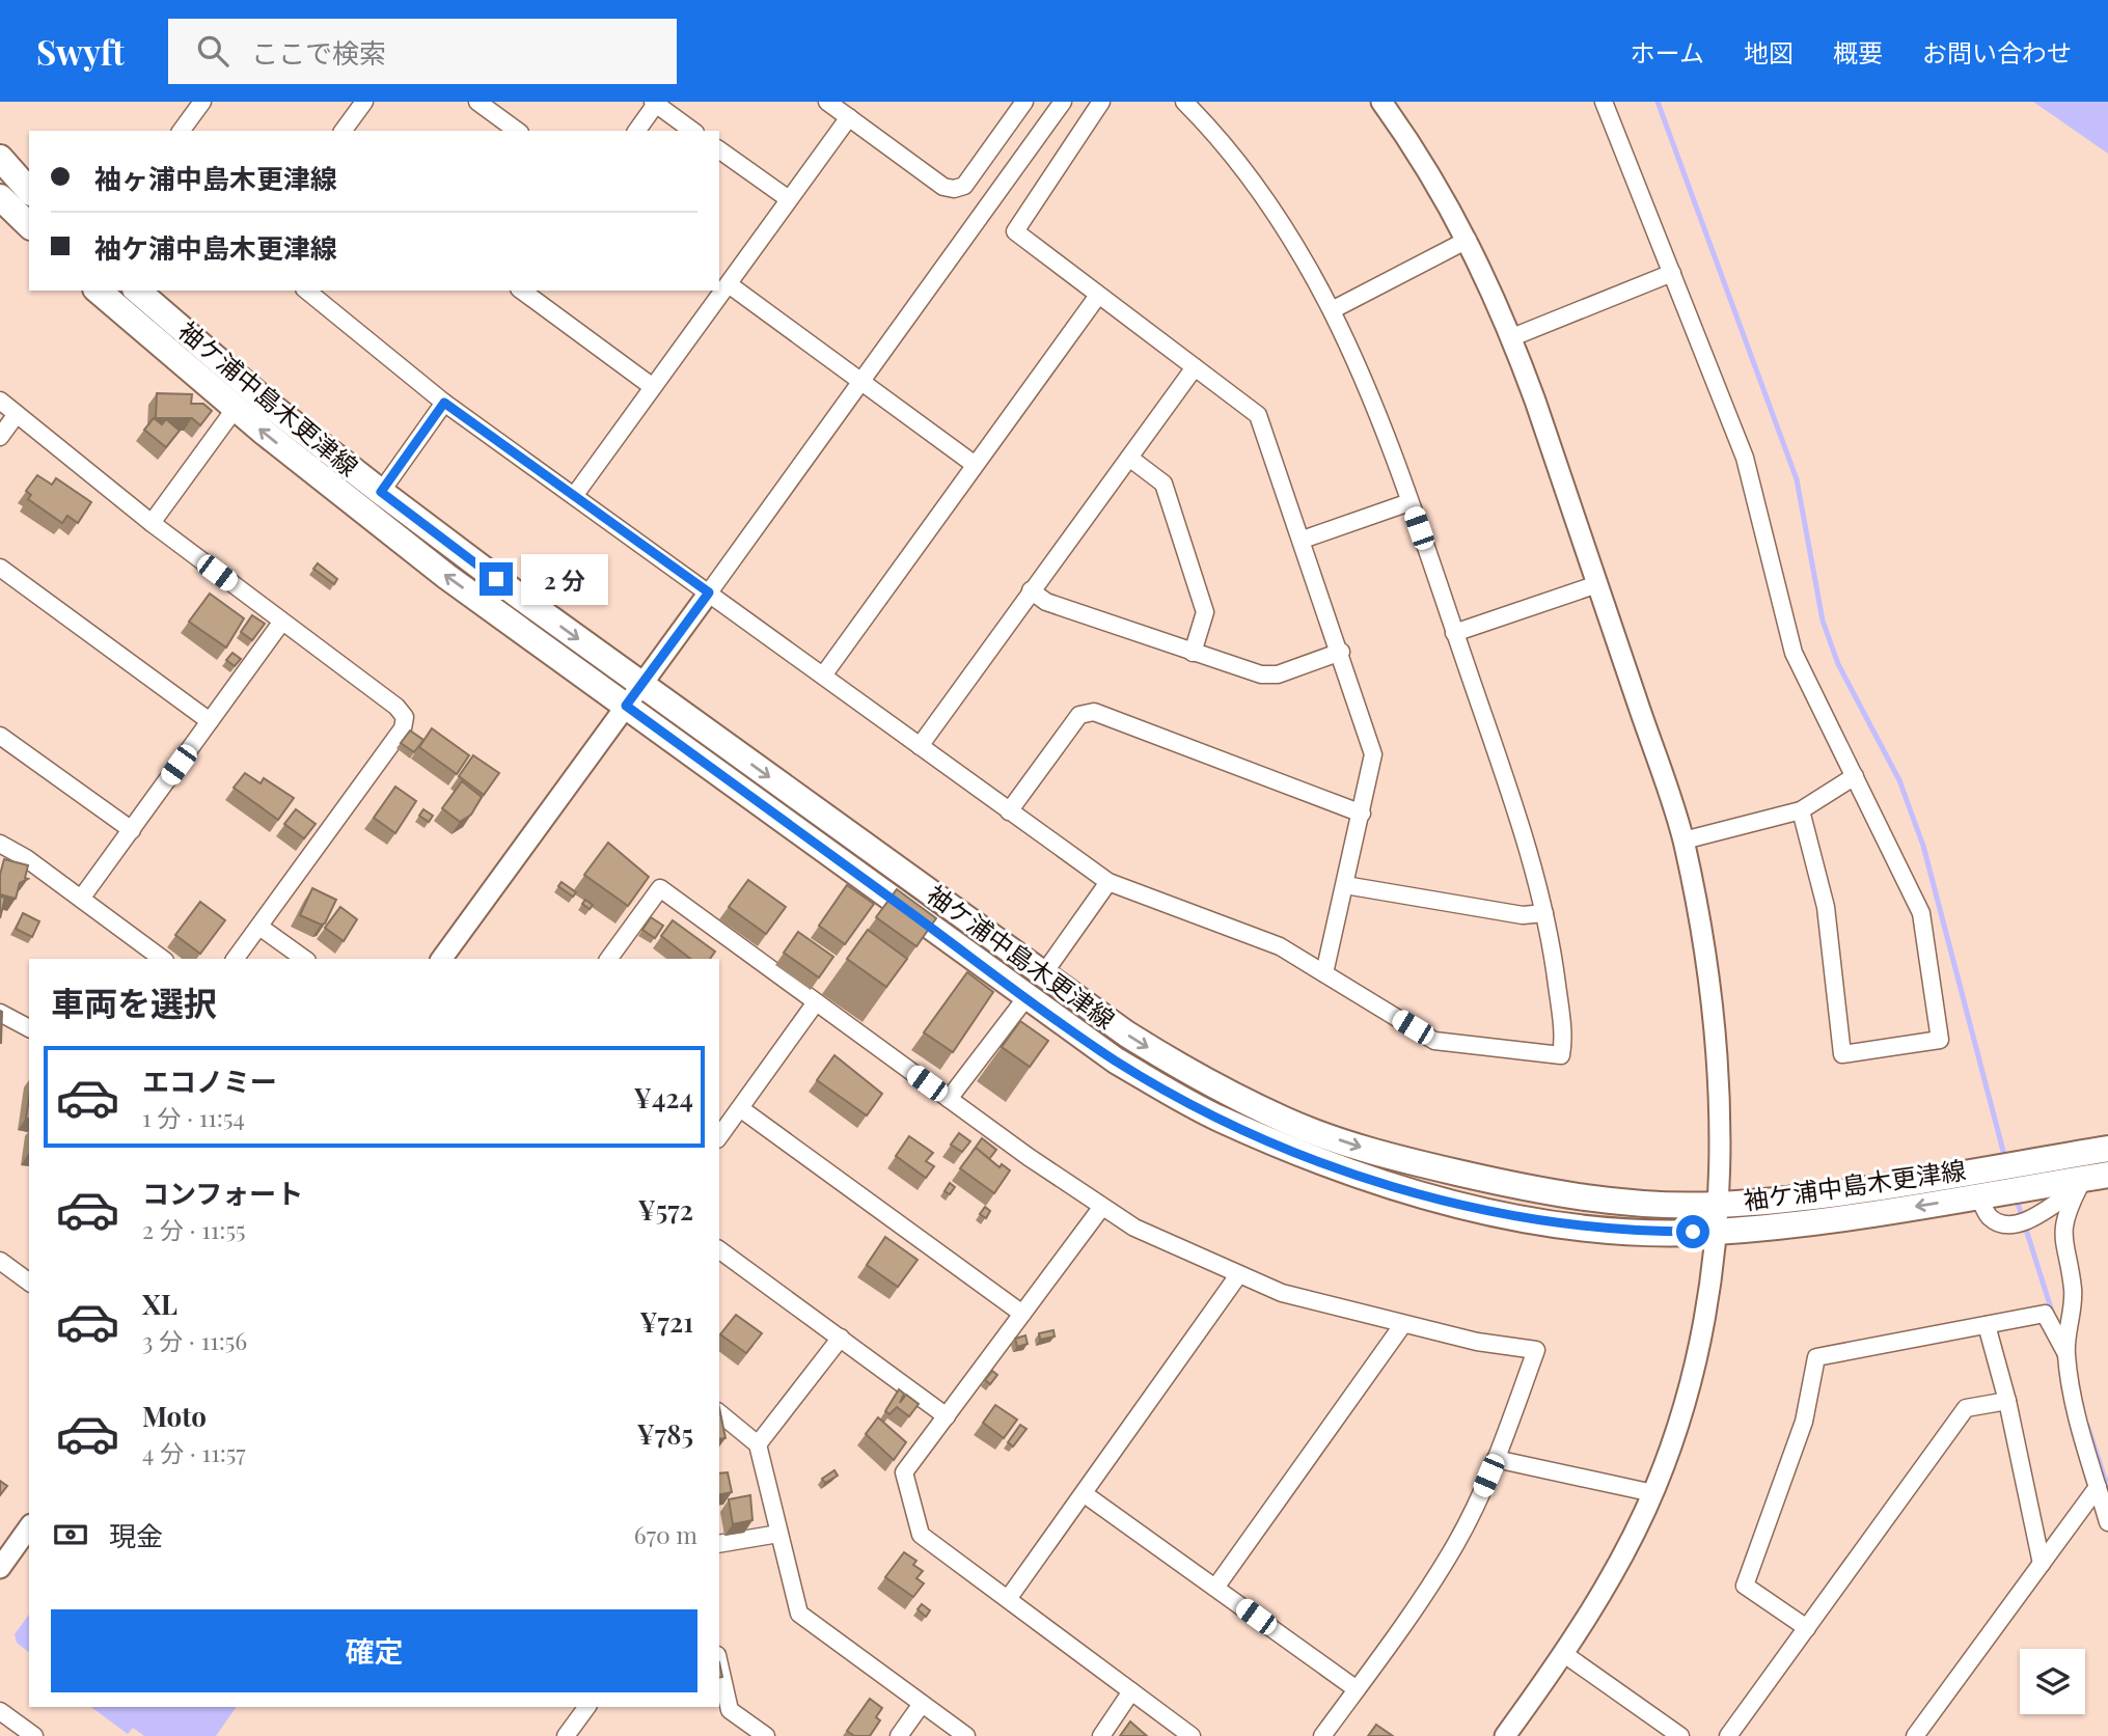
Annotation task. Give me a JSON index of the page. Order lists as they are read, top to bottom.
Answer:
{
  "streets": {
    "main road": ["袖ケ浦中島木更津線"]
  },
  "page": {
    "header": "Swyft",
    "search": "ここで検索",
    "nav": [
      "ホーム",
      "地図",
      "概要",
      "お問い合わせ"
    ],
    "banner": ["袖ヶ浦中島木更津線", "袖ケ浦中島木更津線"],
    "bubble": "2 分",
    "heading": "車両を選択",
    "list": [
      {
        "name": "エコノミー",
        "note": "1 分 · 11:54",
        "value": "¥424"
      },
      {
        "name": "コンフォート",
        "note": "2 分 · 11:55",
        "value": "¥572"
      },
      {
        "name": "XL",
        "note": "3 分 · 11:56",
        "value": "¥721"
      },
      {
        "name": "Moto",
        "note": "4 分 · 11:57",
        "value": "¥785"
      }
    ],
    "pay": ["現金", "670 m"],
    "buttons": "確定"
  }
}
